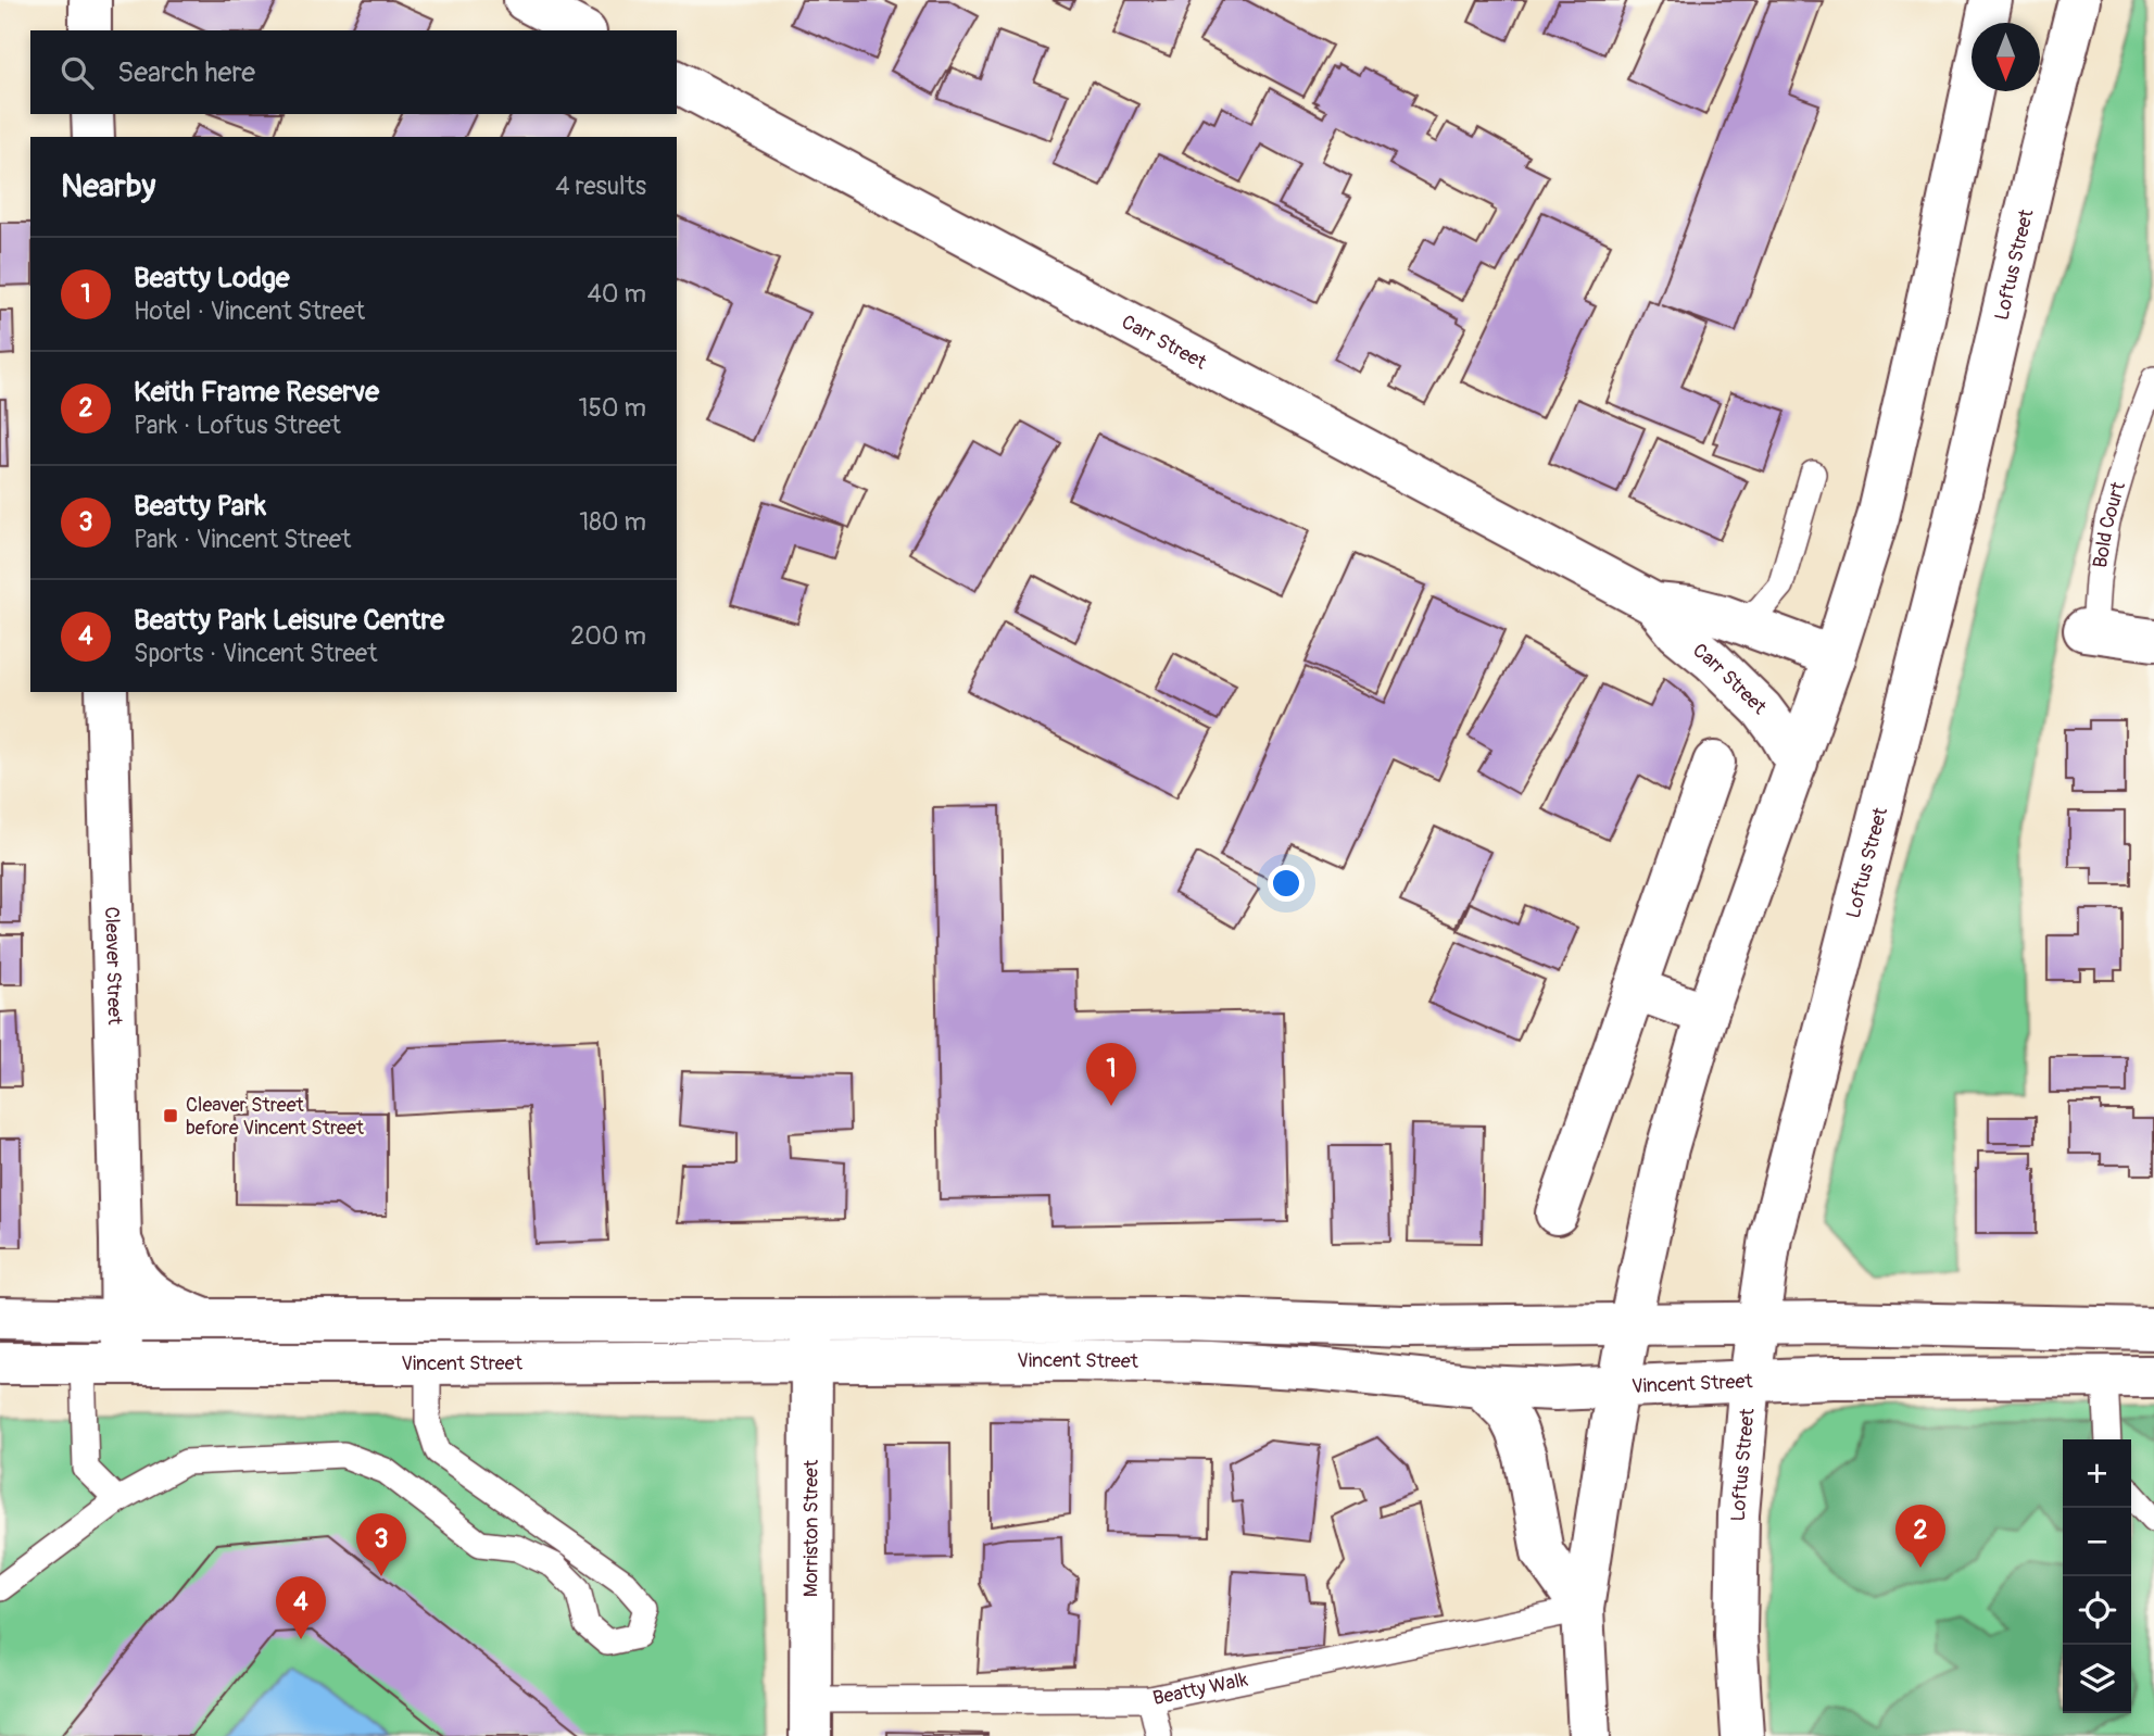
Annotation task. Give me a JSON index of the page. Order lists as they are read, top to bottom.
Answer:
{
  "streets": {
    "main road": [
      "Loftus Street",
      "Carr Street",
      "Cleaver Street",
      "Vincent Street",
      "Morriston Street"
    ],
    "lane": ["Bold Court", "Beatty Walk"]
  },
  "crossings": [
    ["Loftus Street", "Vincent Street"],
    ["Cleaver Street", "Vincent Street"],
    ["Vincent Street", "Morriston Street"],
    ["Morriston Street", "Beatty Walk"]
  ],
  "places": {
    "transit": ["Cleaver Street before Vincent Street"]
  },
  "north": "bottom",
  "page": {
    "search": "Search here",
    "heading": ["Nearby", "4 results"],
    "list": [
      {
        "mark": "1",
        "name": "Beatty Lodge",
        "note": "Hotel · Vincent Street",
        "value": "40 m"
      },
      {
        "mark": "2",
        "name": "Keith Frame Reserve",
        "note": "Park · Loftus Street",
        "value": "150 m"
      },
      {
        "mark": "3",
        "name": "Beatty Park",
        "note": "Park · Vincent Street",
        "value": "180 m"
      },
      {
        "mark": "4",
        "name": "Beatty Park Leisure Centre",
        "note": "Sports · Vincent Street",
        "value": "200 m"
      }
    ],
    "pins": [
      "1",
      "2",
      "3",
      "4"
    ],
    "map_buttons": ["+", "−"]
  }
}
